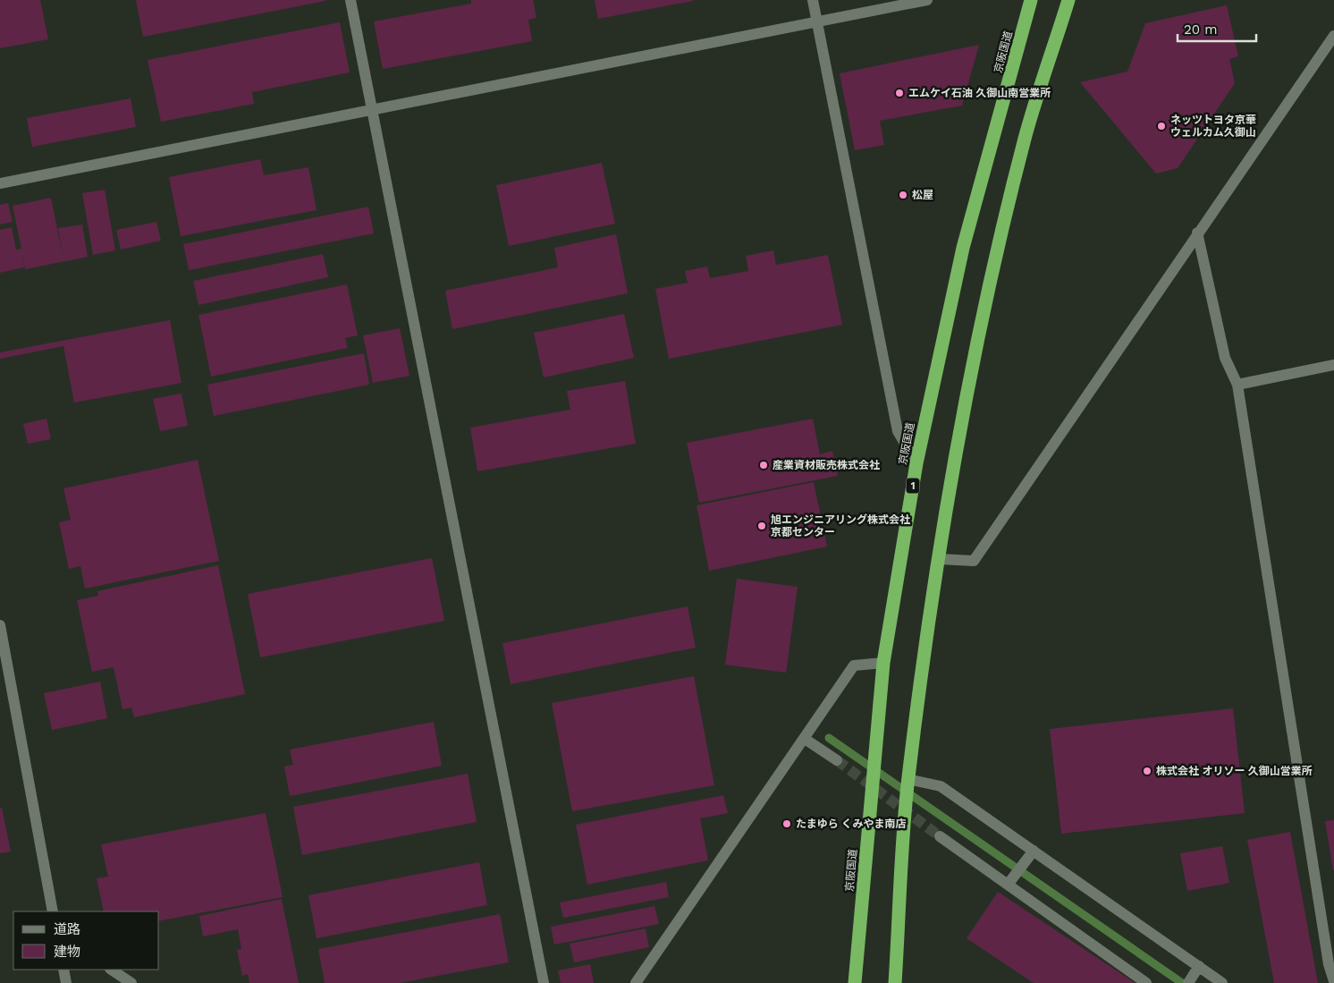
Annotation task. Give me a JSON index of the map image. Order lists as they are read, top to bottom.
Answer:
{
  "streets": {
    "highway": ["京阪国道", "1"]
  },
  "places": [
    "エムケイ石油 久御山南営業所",
    "ネッツトヨタ京華 ウェルカム久御山",
    "松屋",
    "産業資材販売株式会社",
    "旭エンジニアリング株式会社 京都センター",
    "株式会社 オリソー 久御山営業所",
    "たまゆら くみやま南店"
  ],
  "legend": ["道路", "建物"],
  "scale_bar": "20 m"
}
